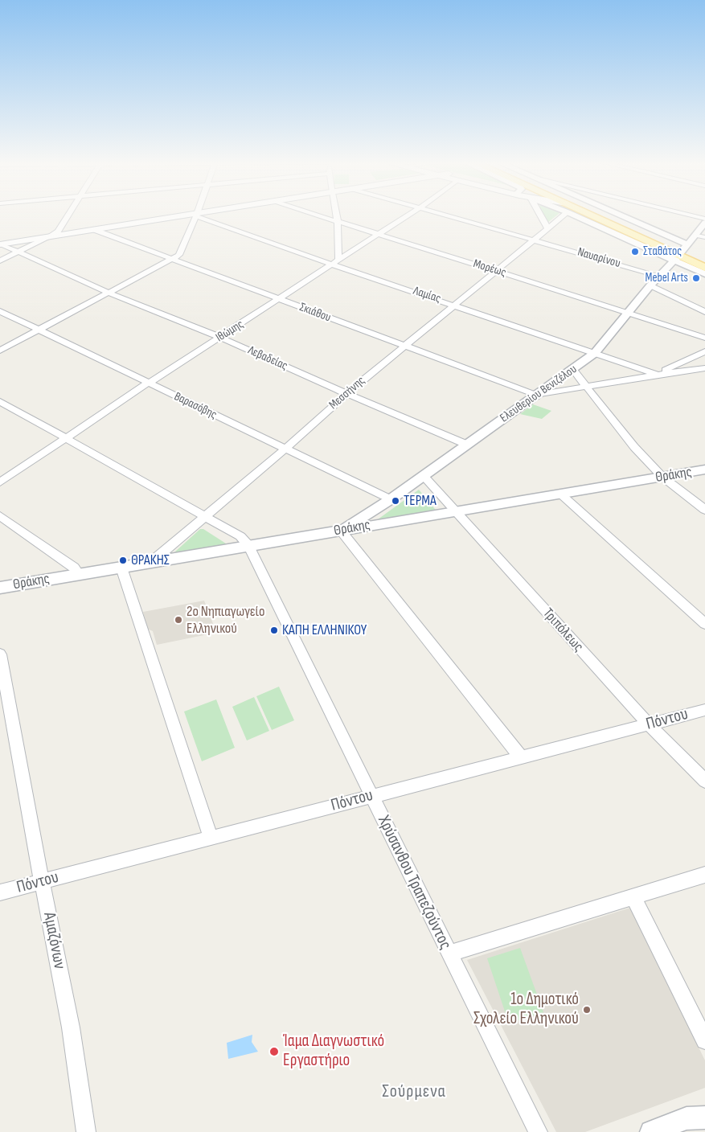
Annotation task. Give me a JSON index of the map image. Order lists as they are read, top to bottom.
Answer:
{
  "streets": {
    "street": [
      "Ναυαρίνου",
      "Μορέως",
      "Λαμίας",
      "Σκιάθου",
      "Ιθώμης",
      "Λεβαδείας",
      "Μεσσήνης",
      "Ελευθερίου Βενιζέλου",
      "Βαρασόβης",
      "Θράκης",
      "Τριπόλεως",
      "Πόντου",
      "Χρύσανθου Τραπεζούντος",
      "Αμαζόνων"
    ]
  },
  "crossings": [
    ["Ναυαρίνου", "Μεσσήνης"],
    ["Ναυαρίνου", "Ελευθερίου Βενιζέλου"],
    ["Μορέως", "Ιθώμης"],
    ["Μορέως", "Μεσσήνης"],
    ["Μορέως", "Ελευθερίου Βενιζέλου"],
    ["Λαμίας", "Ιθώμης"],
    ["Λαμίας", "Μεσσήνης"],
    ["Λαμίας", "Ελευθερίου Βενιζέλου"],
    ["Σκιάθου", "Ιθώμης"],
    ["Σκιάθου", "Μεσσήνης"],
    ["Σκιάθου", "Ελευθερίου Βενιζέλου"],
    ["Ιθώμης", "Λεβαδείας"],
    ["Ιθώμης", "Βαρασόβης"],
    ["Λεβαδείας", "Μεσσήνης"],
    ["Λεβαδείας", "Ελευθερίου Βενιζέλου"],
    ["Μεσσήνης", "Βαρασόβης"],
    ["Μεσσήνης", "Θράκης"],
    ["Ελευθερίου Βενιζέλου", "Βαρασόβης"],
    ["Ελευθερίου Βενιζέλου", "Θράκης"],
    ["Ελευθερίου Βενιζέλου", "Τριπόλεως"],
    ["Θράκης", "Τριπόλεως"],
    ["Θράκης", "Χρύσανθου Τραπεζούντος"],
    ["Τριπόλεως", "Πόντου"],
    ["Πόντου", "Χρύσανθου Τραπεζούντος"],
    ["Πόντου", "Αμαζόνων"]
  ],
  "districts": ["Σούρμενα"],
  "places": [
    "Σταθάτος",
    "Mebel Arts",
    "TΕΡΜΑ",
    "ΘΡΑΚΗΣ",
    "2ο Νηπιαγωγείο Ελληνικού",
    "ΚΑΠΗ ΕΛΛΗΝΙΚΟΥ",
    "1ο Δημοτικό Σχολείο Ελληνικού",
    "Ίαμα Διαγνωστικό Εργαστήριο"
  ]
}
